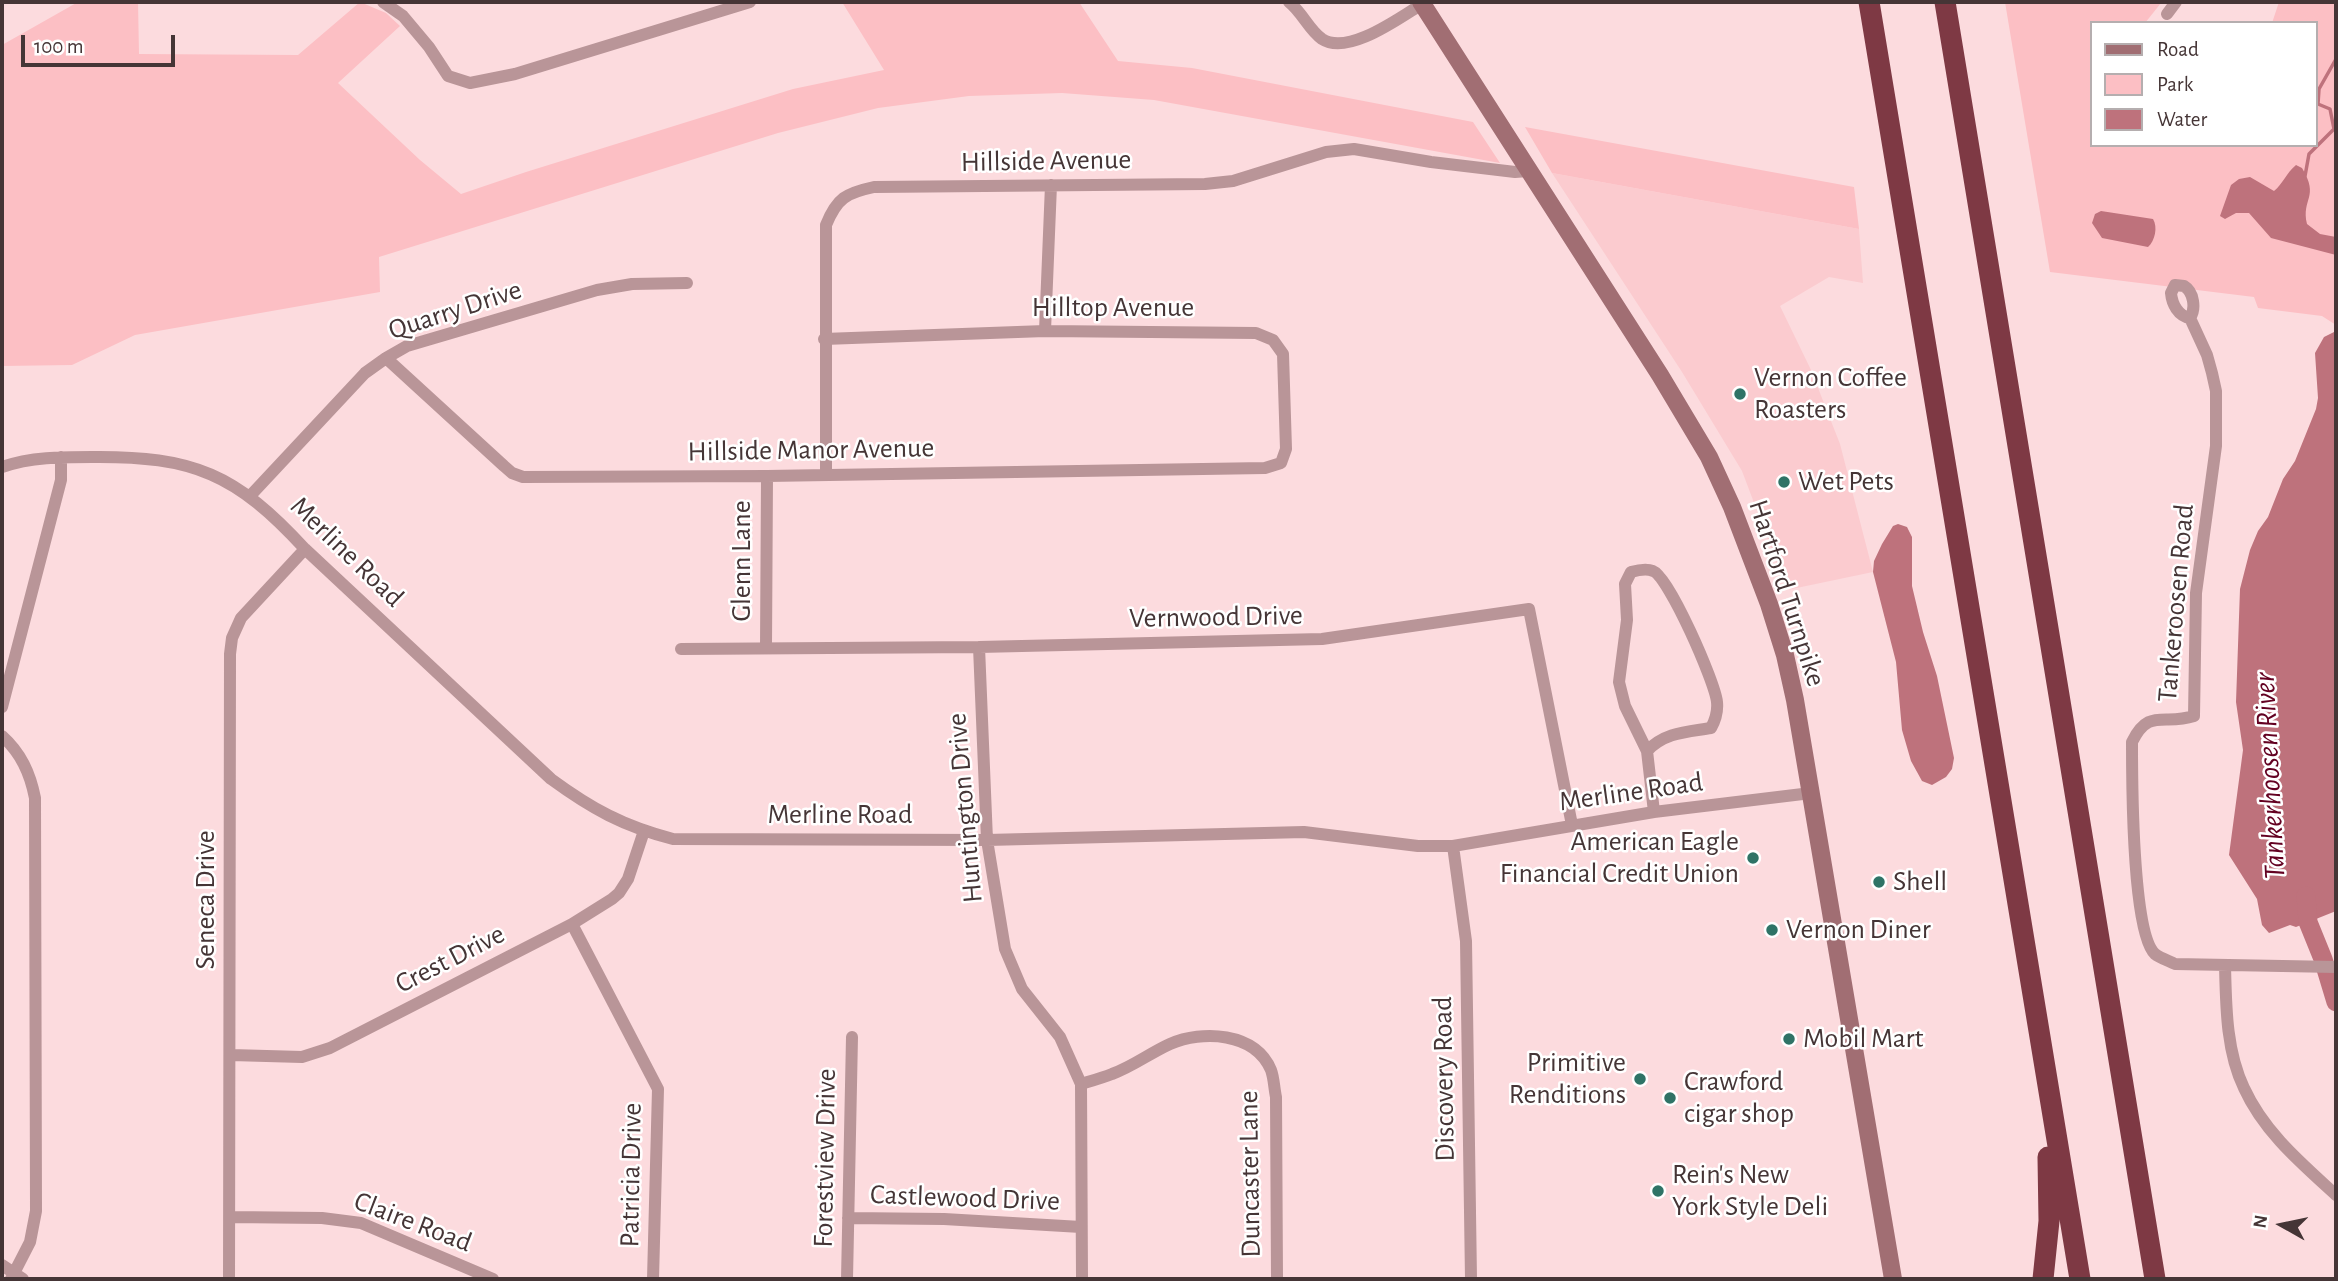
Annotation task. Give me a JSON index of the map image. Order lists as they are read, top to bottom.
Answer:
{
  "streets": {
    "main road": ["Hartford Turnpike"],
    "street": [
      "Hillside Avenue",
      "Hilltop Avenue",
      "Quarry Drive",
      "Hillside Manor Avenue",
      "Merline Road",
      "Glenn Lane",
      "Tankeroosen Road",
      "Vernwood Drive",
      "Huntington Drive",
      "Seneca Drive",
      "Crest Drive",
      "Discovery Road",
      "Forestview Drive",
      "Duncaster Lane",
      "Patricia Drive",
      "Castlewood Drive",
      "Claire Road"
    ]
  },
  "crossings": [
    ["Hillside Avenue", "Hilltop Avenue"],
    ["Hillside Avenue", "Hillside Manor Avenue"],
    ["Hillside Avenue", "Hartford Turnpike"],
    ["Hilltop Avenue", "Hillside Manor Avenue"],
    ["Quarry Drive", "Hillside Manor Avenue"],
    ["Quarry Drive", "Merline Road"],
    ["Hillside Manor Avenue", "Glenn Lane"],
    ["Merline Road", "Hartford Turnpike"],
    ["Merline Road", "Vernwood Drive"],
    ["Merline Road", "Huntington Drive"],
    ["Merline Road", "Seneca Drive"],
    ["Merline Road", "Crest Drive"],
    ["Merline Road", "Discovery Road"],
    ["Glenn Lane", "Vernwood Drive"],
    ["Vernwood Drive", "Huntington Drive"],
    ["Huntington Drive", "Duncaster Lane"],
    ["Huntington Drive", "Castlewood Drive"],
    ["Seneca Drive", "Crest Drive"],
    ["Seneca Drive", "Claire Road"],
    ["Crest Drive", "Patricia Drive"],
    ["Forestview Drive", "Castlewood Drive"]
  ],
  "water": ["Tankerhoosen River"],
  "places": [
    "Vernon Coffee Roasters",
    "Wet Pets",
    "American Eagle Financial Credit Union",
    "Shell",
    "Vernon Diner",
    "Mobil Mart",
    "Primitive Renditions",
    "Crawford cigar shop",
    "Rein's New York Style Deli"
  ],
  "legend": ["Road", "Park", "Water"],
  "scale_bar": "100 m",
  "north": "left"
}
